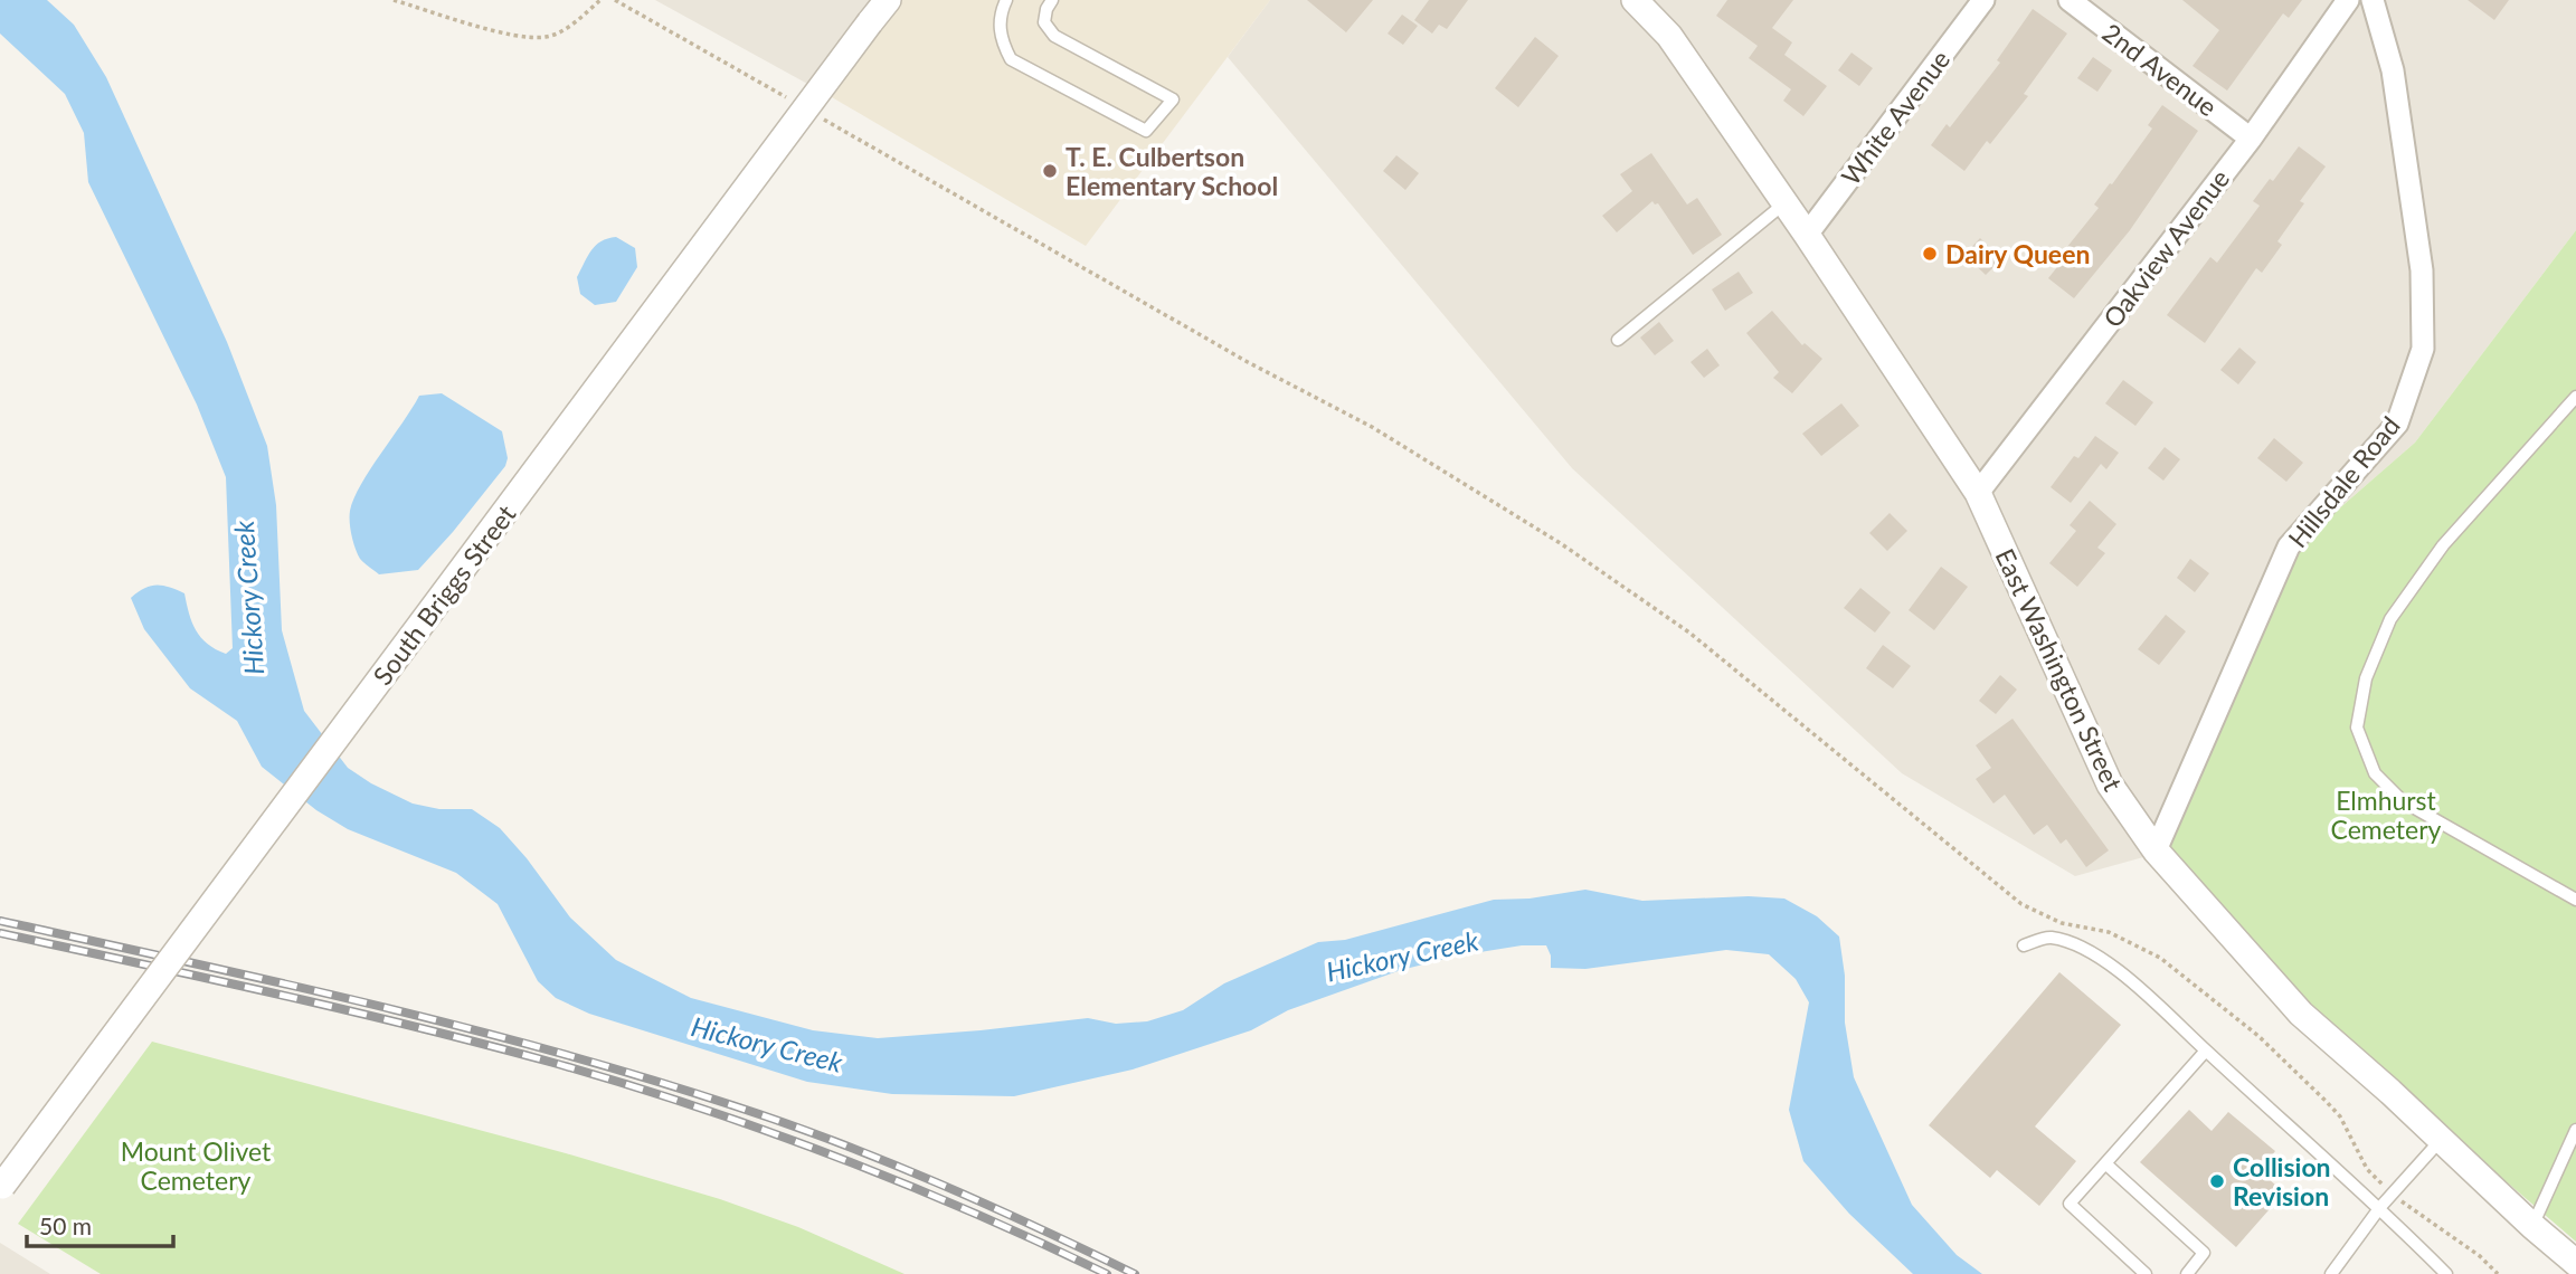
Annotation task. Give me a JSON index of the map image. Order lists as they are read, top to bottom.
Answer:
{
  "streets": {
    "street": [
      "2nd Avenue",
      "White Avenue",
      "Oakview Avenue",
      "Hillsdale Road",
      "South Briggs Street",
      "East Washington Street"
    ]
  },
  "crossings": [
    ["2nd Avenue", "Oakview Avenue"],
    ["White Avenue", "East Washington Street"],
    ["Oakview Avenue", "East Washington Street"],
    ["Hillsdale Road", "East Washington Street"]
  ],
  "water": ["Hickory Creek"],
  "parks": ["Elmhurst Cemetery", "Mount Olivet Cemetery"],
  "places": ["T. E. Culbertson Elementary School", "Dairy Queen", "Collision Revision"],
  "scale_bar": "50 m"
}
